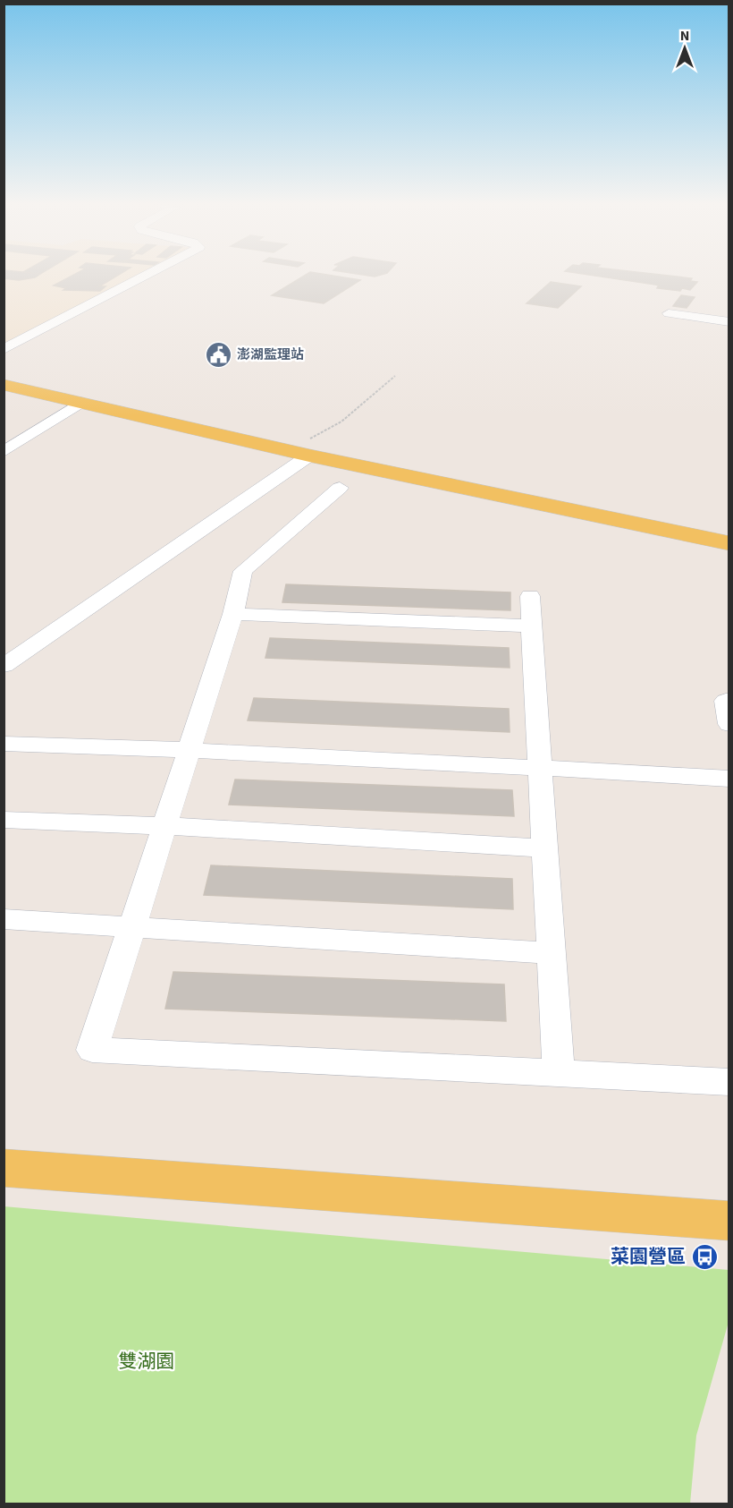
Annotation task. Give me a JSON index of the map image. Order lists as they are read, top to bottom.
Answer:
{
  "parks": ["雙湖園"],
  "places": {
    "public building": ["澎湖監理站"],
    "bus stop": ["菜園營區"]
  },
  "north": "top"
}
